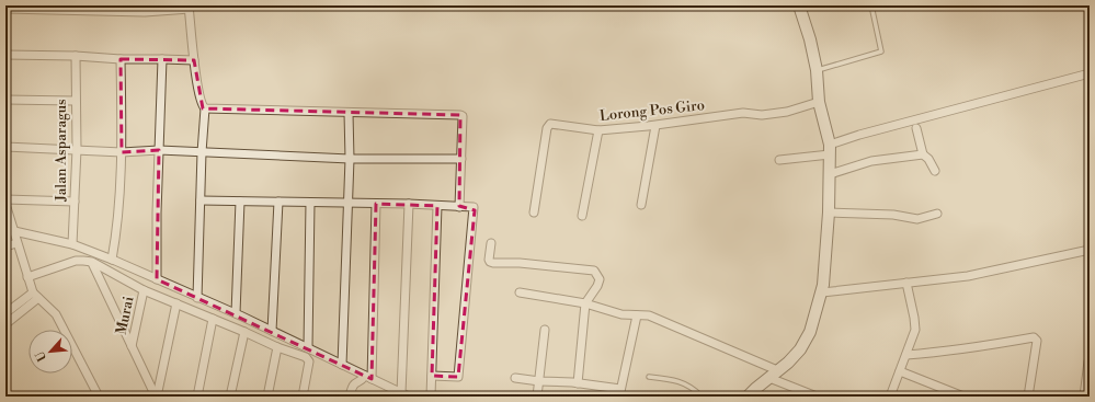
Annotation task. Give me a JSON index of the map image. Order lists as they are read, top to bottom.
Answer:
{
  "streets": {
    "street": ["Lorong Pos Giro", "Jalan Asparagus", "Murai"]
  },
  "north": "bottom left"
}
